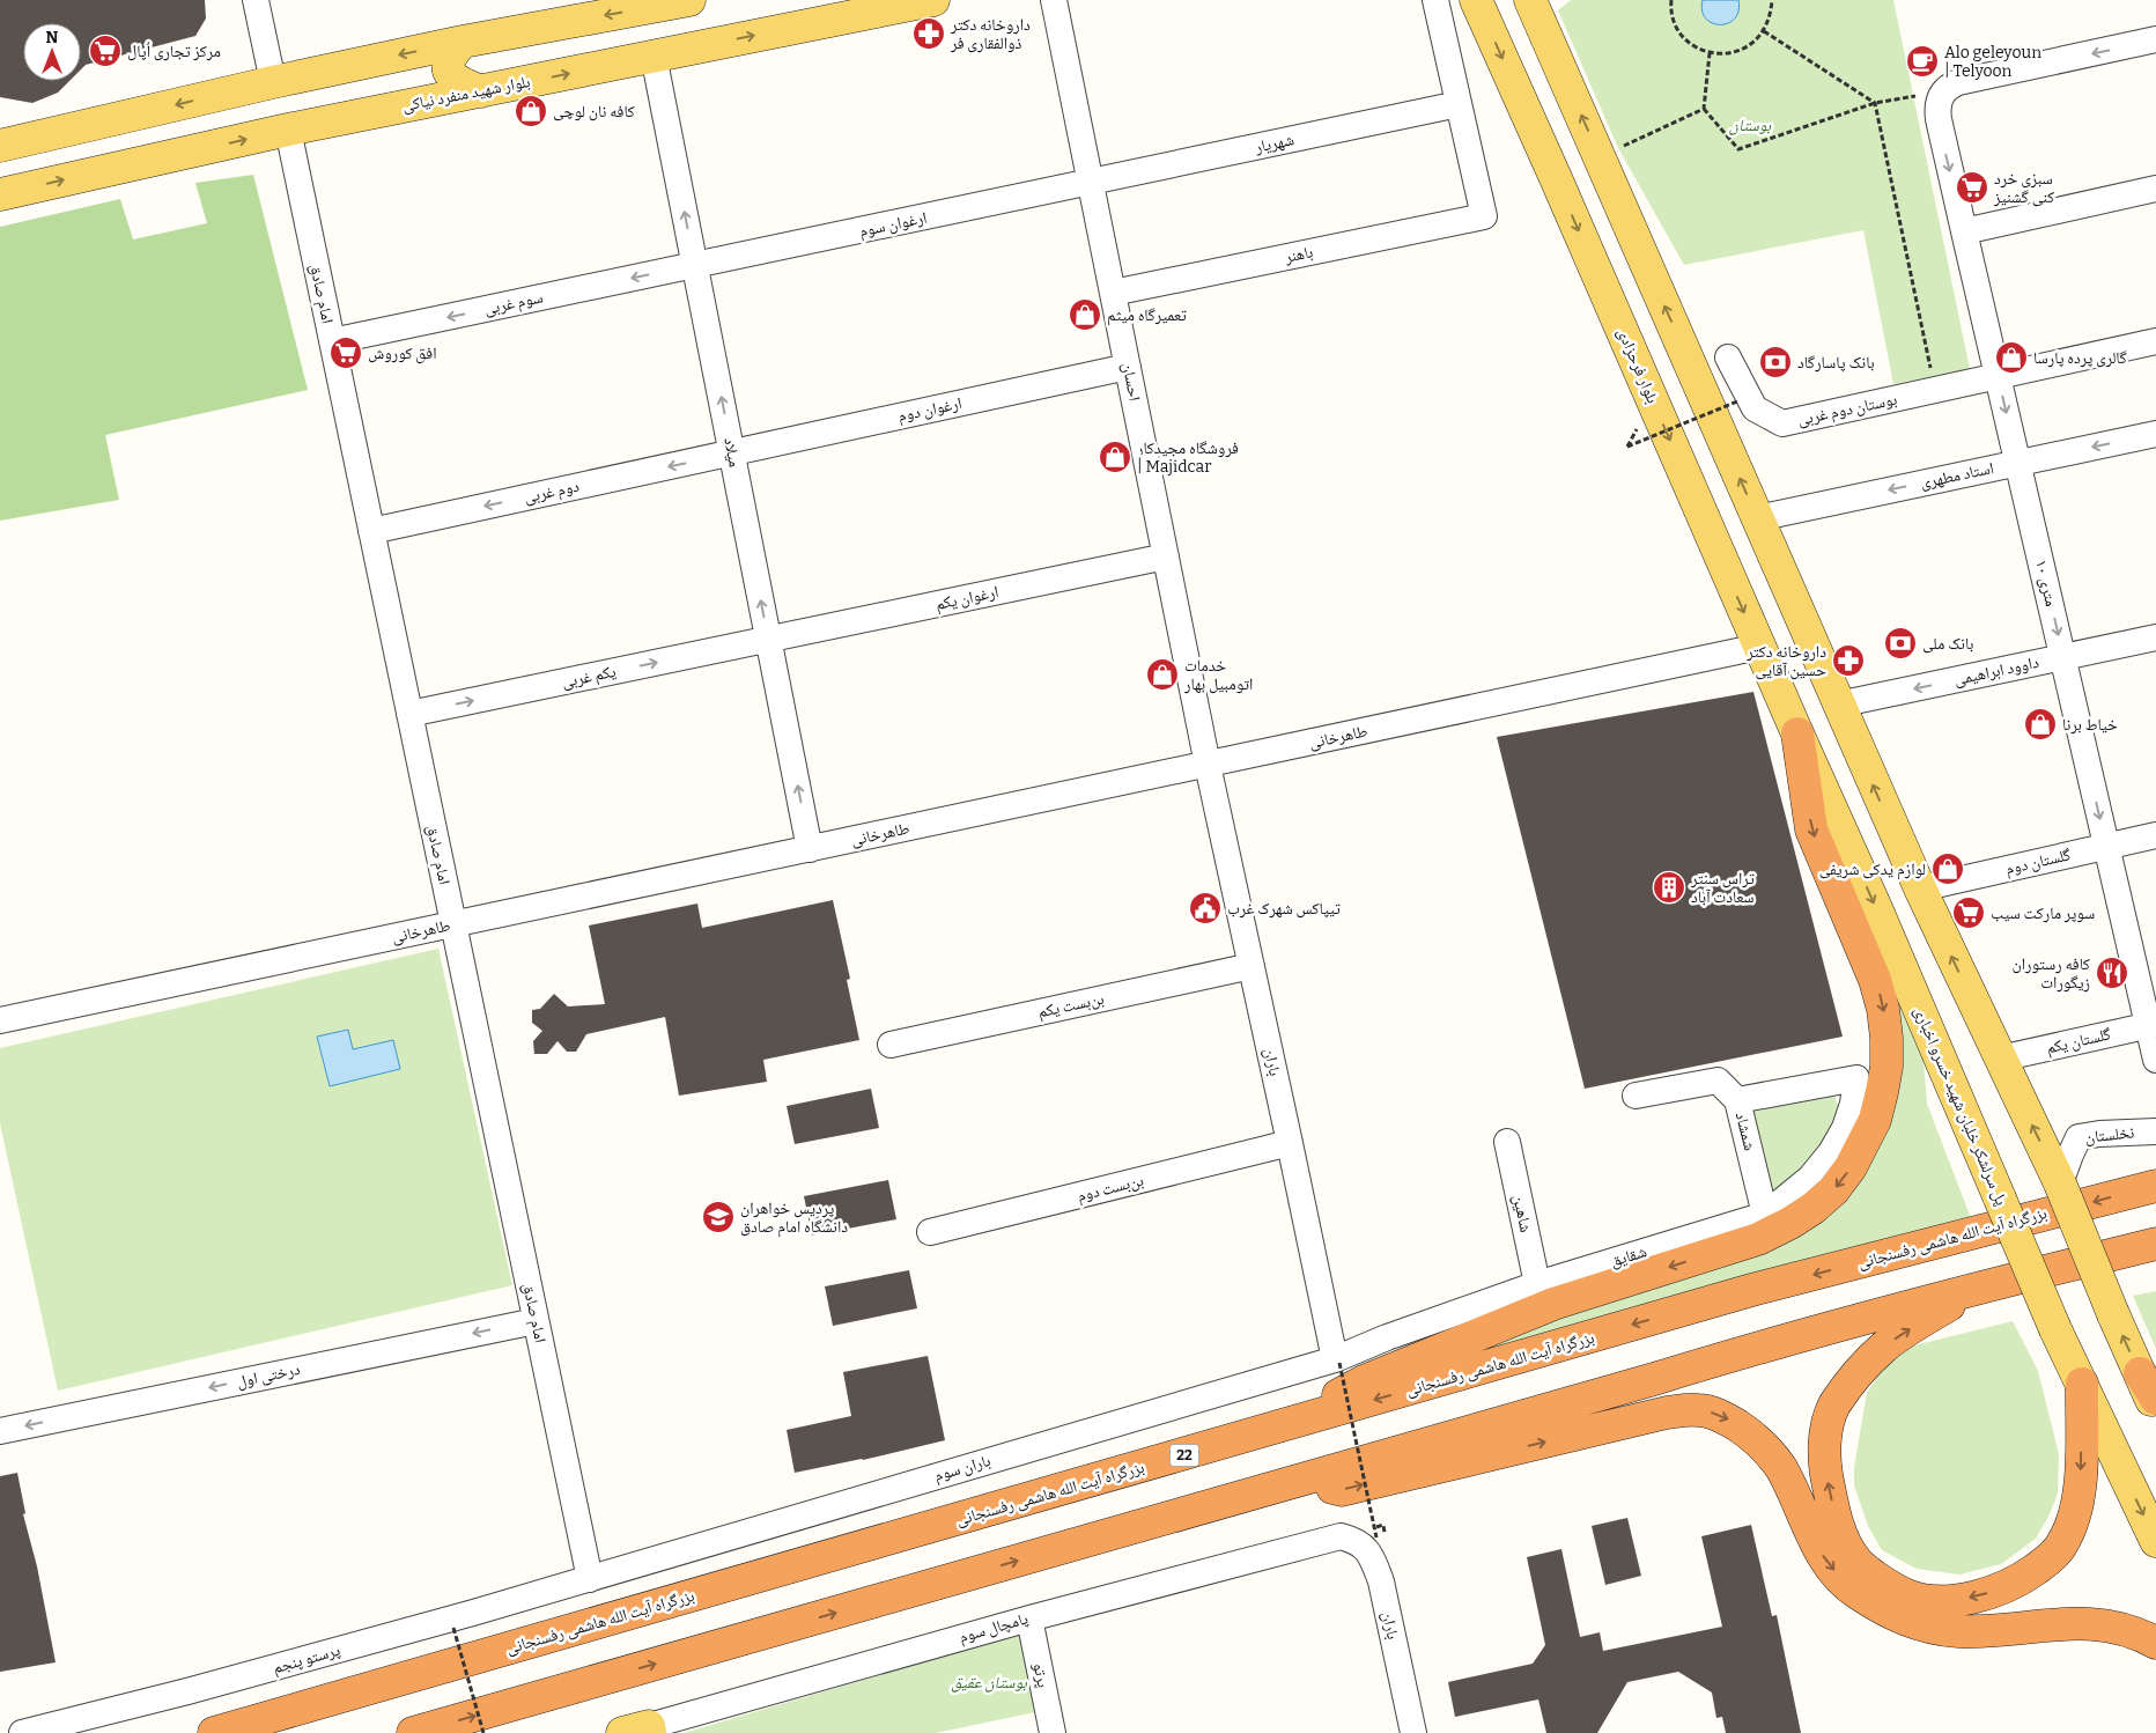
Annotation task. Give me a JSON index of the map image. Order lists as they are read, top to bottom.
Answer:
{
  "streets": {
    "highway": ["بزرگراه آیت الله هاشمی رفسنجانی", "22"],
    "main road": ["بلوار شهید منفرد نیاکی", "بلوار فرحزادی", "پل سرلشکر خلبان شهید خسرو اخباری"],
    "street": [
      "شهریار",
      "ارغوان سوم",
      "باهنر",
      "امام صادق",
      "سوم غربی",
      "احسان",
      "ارغوان دوم",
      "بوستان دوم غربی",
      "میلاد",
      "استاد مطهری",
      "دوم غربی",
      "۱۰ متری",
      "ارغوان یکم",
      "داوود ابراهیمی",
      "یکم غربی",
      "طاهرخانی",
      "گلستان دوم",
      "بن‌بست یکم",
      "گلستان یکم",
      "باران",
      "شمشاد",
      "نخلستان",
      "بن‌بست دوم",
      "شاهین",
      "شقایق",
      "درختی اول",
      "باران سوم",
      "پامچال سوم",
      "پرستو پنجم",
      "پرتو"
    ]
  },
  "crossings": [
    ["بلوار شهید منفرد نیاکی", "امام صادق"],
    ["بلوار شهید منفرد نیاکی", "میلاد"],
    ["شهریار", "ارغوان سوم"],
    ["شهریار", "باهنر"],
    ["شهریار", "احسان"],
    ["ارغوان سوم", "سوم غربی"],
    ["ارغوان سوم", "احسان"],
    ["ارغوان سوم", "میلاد"],
    ["باهنر", "احسان"],
    ["امام صادق", "سوم غربی"],
    ["امام صادق", "دوم غربی"],
    ["امام صادق", "یکم غربی"],
    ["امام صادق", "طاهرخانی"],
    ["امام صادق", "درختی اول"],
    ["امام صادق", "باران سوم"],
    ["امام صادق", "پرستو پنجم"],
    ["سوم غربی", "میلاد"],
    ["بلوار فرحزادی", "طاهرخانی"],
    ["بلوار فرحزادی", "پل سرلشکر خلبان شهید خسرو اخباری"],
    ["احسان", "ارغوان دوم"],
    ["احسان", "ارغوان یکم"],
    ["احسان", "طاهرخانی"],
    ["احسان", "باران"],
    ["ارغوان دوم", "میلاد"],
    ["ارغوان دوم", "دوم غربی"],
    ["بوستان دوم غربی", "۱۰ متری"],
    ["میلاد", "دوم غربی"],
    ["میلاد", "ارغوان یکم"],
    ["میلاد", "یکم غربی"],
    ["میلاد", "طاهرخانی"],
    ["استاد مطهری", "۱۰ متری"],
    ["۱۰ متری", "داوود ابراهیمی"],
    ["۱۰ متری", "گلستان دوم"],
    ["۱۰ متری", "گلستان یکم"],
    ["ارغوان یکم", "یکم غربی"],
    ["طاهرخانی", "باران"],
    ["بن‌بست یکم", "باران"],
    ["باران", "بن‌بست دوم"],
    ["باران", "شقایق"],
    ["باران", "باران سوم"],
    ["باران", "پامچال سوم"],
    ["شمشاد", "شقایق"],
    ["شاهین", "شقایق"],
    ["شقایق", "باران سوم"],
    ["باران سوم", "پرستو پنجم"],
    ["پامچال سوم", "پرتو"]
  ],
  "one_way": [
    "سوم غربی",
    "میلاد",
    "استاد مطهری",
    "دوم غربی",
    "۱۰ متری",
    "داوود ابراهیمی",
    "یکم غربی",
    "درختی اول"
  ],
  "parks": ["بوستان", "بوستان عقیق"],
  "places": {
    "pharmacy": ["داروخانه دکتر ذوالفقاری فر", "داروخانه دکتر حسین آقایی"],
    "supermarket": [
      "مرکز تجاری اُپال",
      "سبزی خرد کنی گشنیز",
      "افق کوروش",
      "سوپر مارکت سیب"
    ],
    "cafe": ["Alo geleyoun | Telyoon"],
    "shop": [
      "کافه نان لوچی",
      "تعمیرگاه میثم",
      "گالری پرده پارسا",
      "فروشگاه مجیدکار | Majidcar",
      "خدمات اتومبیل بهار",
      "خیاط برنا",
      "لوازم یدکی شریفی"
    ],
    "bank": ["بانک پاسارگاد", "بانک ملی"],
    "building": ["تراس سنتر سعادت آباد"],
    "public building": ["تیپاکس شهرک غرب"],
    "restaurant": ["کافه رستوران زیگورات"],
    "school or university": ["پردیس خواهران دانشگاه امام صادق"]
  },
  "north": "top"
}
